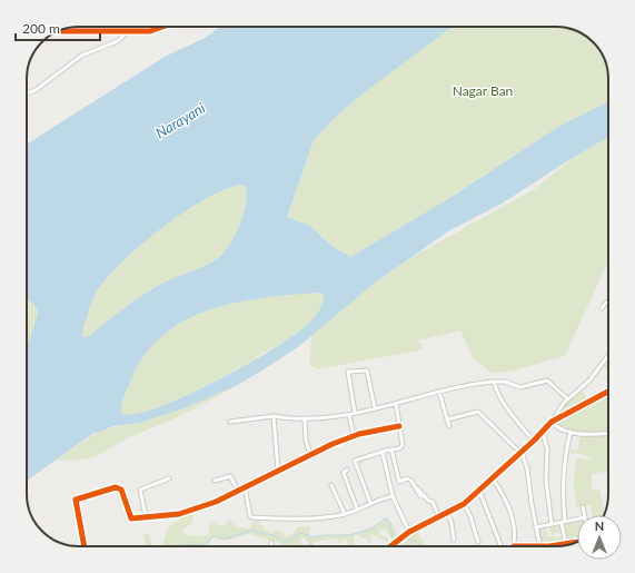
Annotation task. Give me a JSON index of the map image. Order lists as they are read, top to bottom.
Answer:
{
  "water": ["Narayani"],
  "parks": ["Nagar Ban"],
  "scale_bar": "200 m",
  "north": "top"
}
